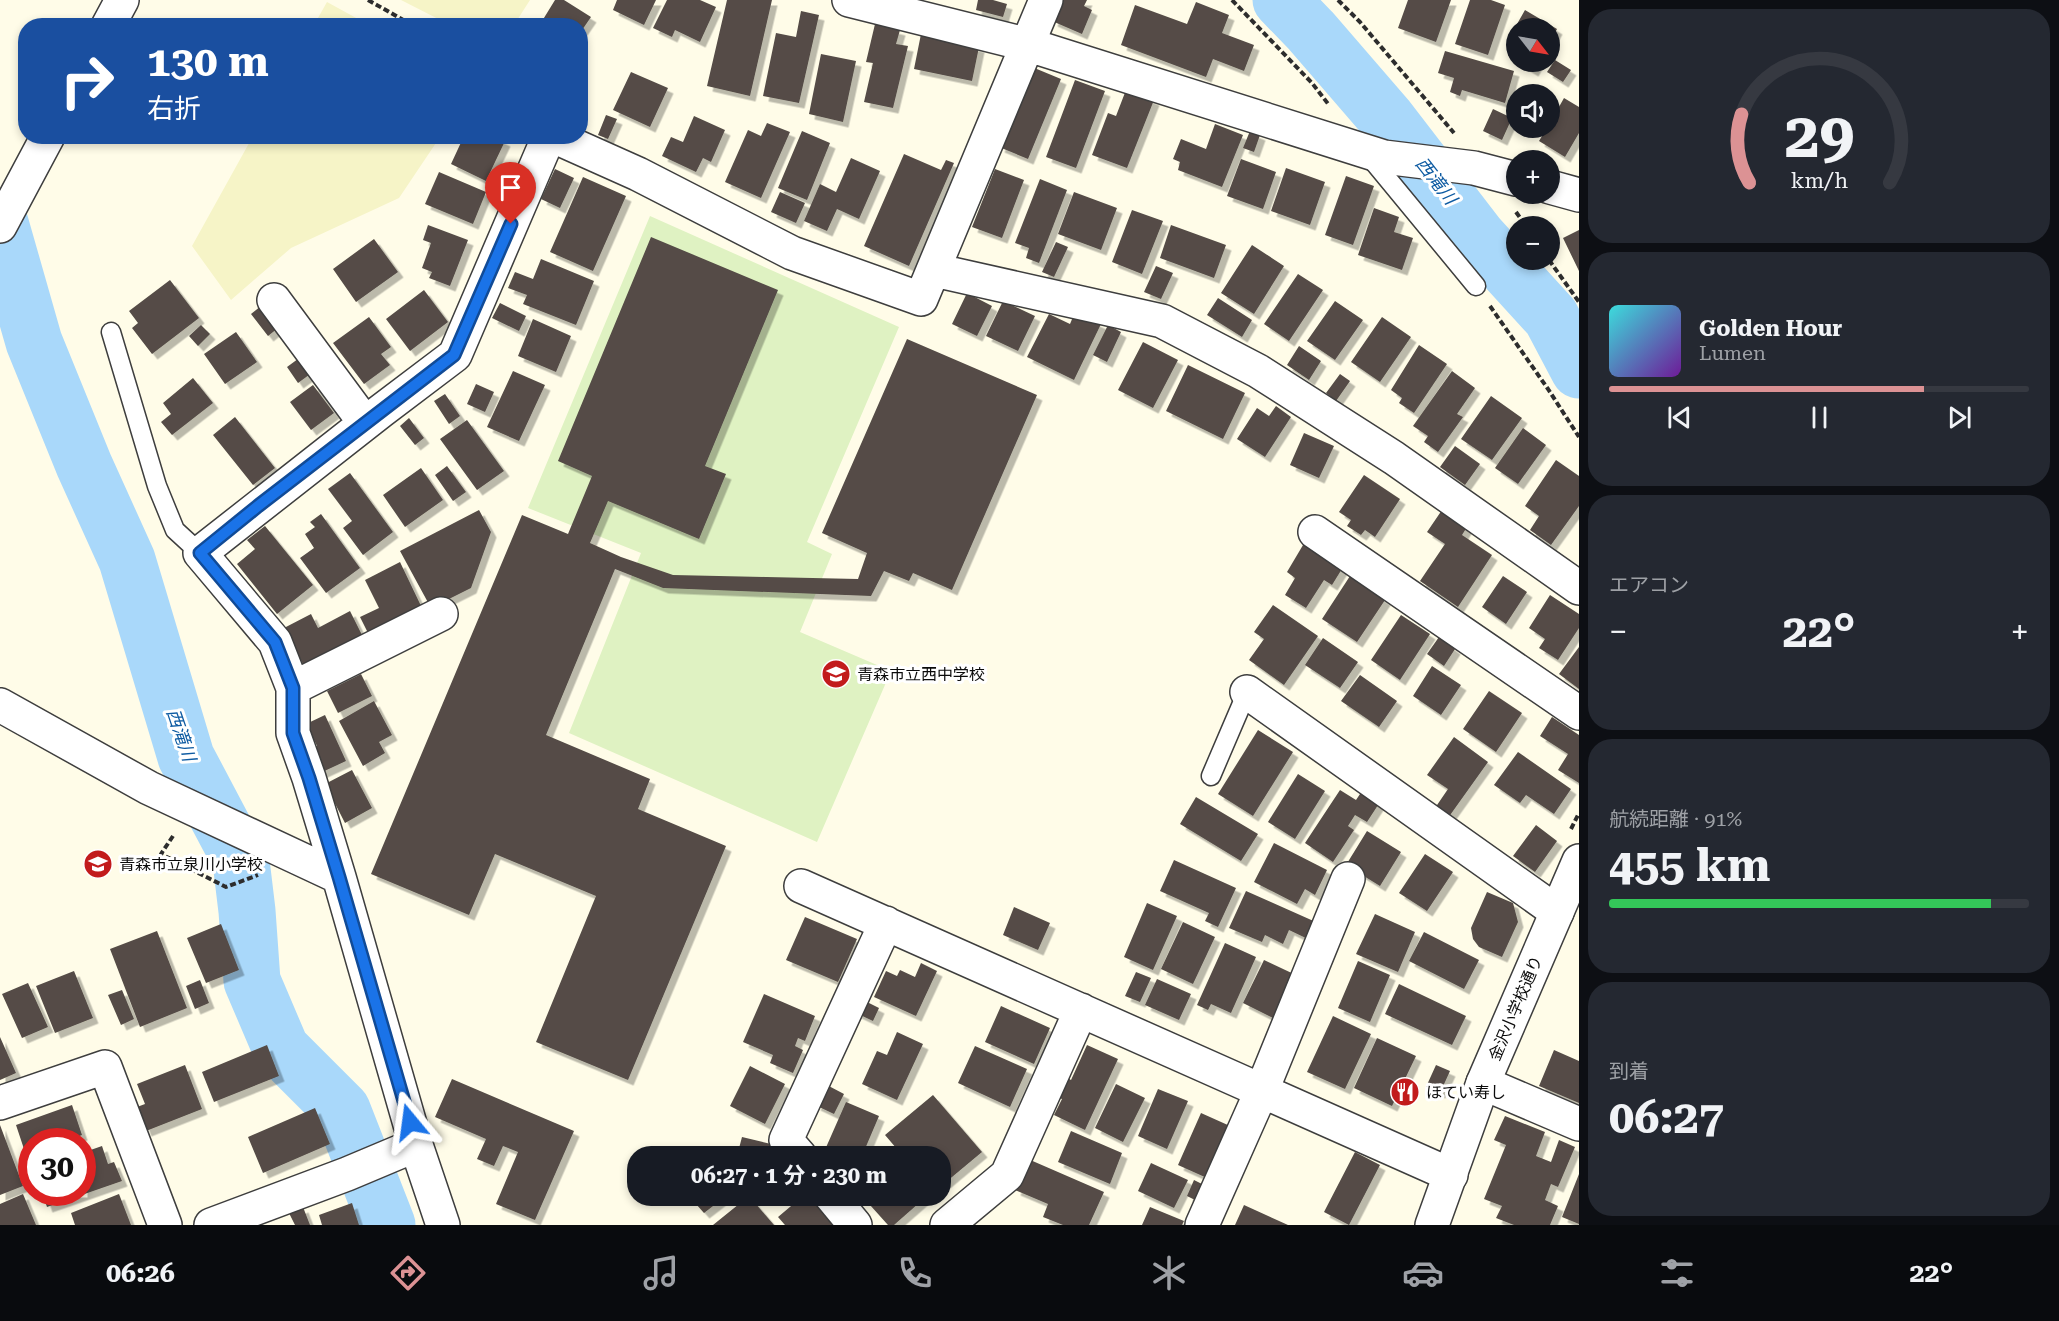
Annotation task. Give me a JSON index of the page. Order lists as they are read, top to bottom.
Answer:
{
  "streets": {
    "street": ["金沢小学校通り"]
  },
  "water": ["西滝川"],
  "places": {
    "school or university": ["青森市立西中学校", "青森市立泉川小学校"],
    "restaurant": ["ほてい寿し"]
  },
  "north": "bottom right",
  "page": {
    "map_buttons": ["+", "−"],
    "turn": ["130 m", "右折"],
    "song": ["Golden Hour", "Lumen"],
    "tile": [
      "エアコン",
      ["航続距離 · 91%", "455 km"],
      ["到着", "06:27"]
    ],
    "heat": ["−", "22°", "+"],
    "limit": "30",
    "trip": "06:27 · 1 分 · 230 m",
    "tabs": ["06:26", "22°"],
    "gauge": ["29", "km/h"]
  }
}
